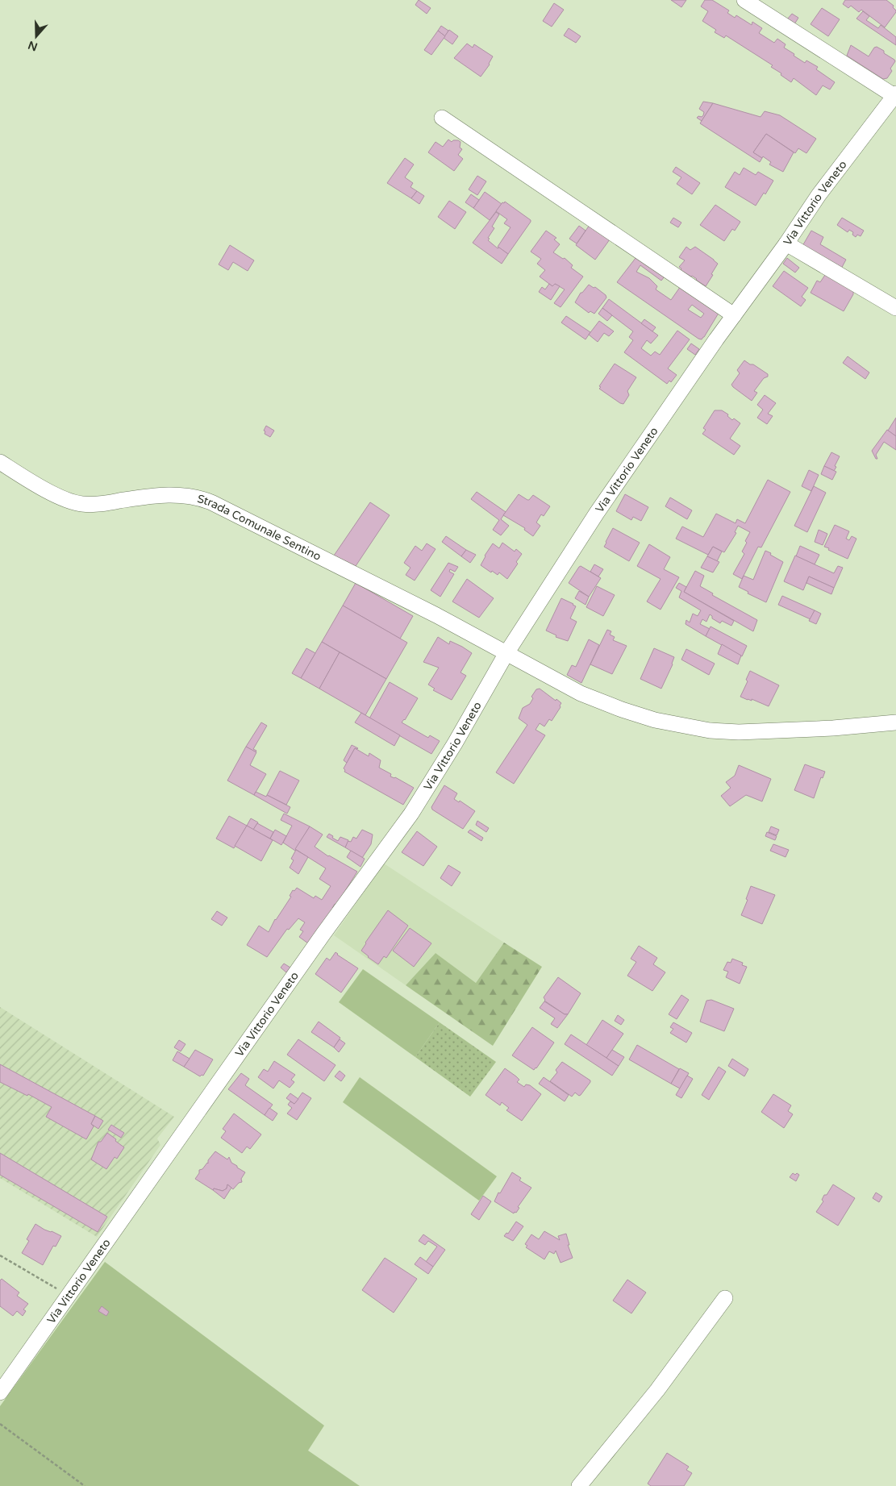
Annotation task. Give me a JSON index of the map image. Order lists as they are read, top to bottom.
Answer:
{
  "streets": {
    "street": ["Via Vittorio Veneto", "Strada Comunale Sentino"]
  },
  "crossings": [
    ["Via Vittorio Veneto", "Strada Comunale Sentino"]
  ],
  "north": "bottom"
}
